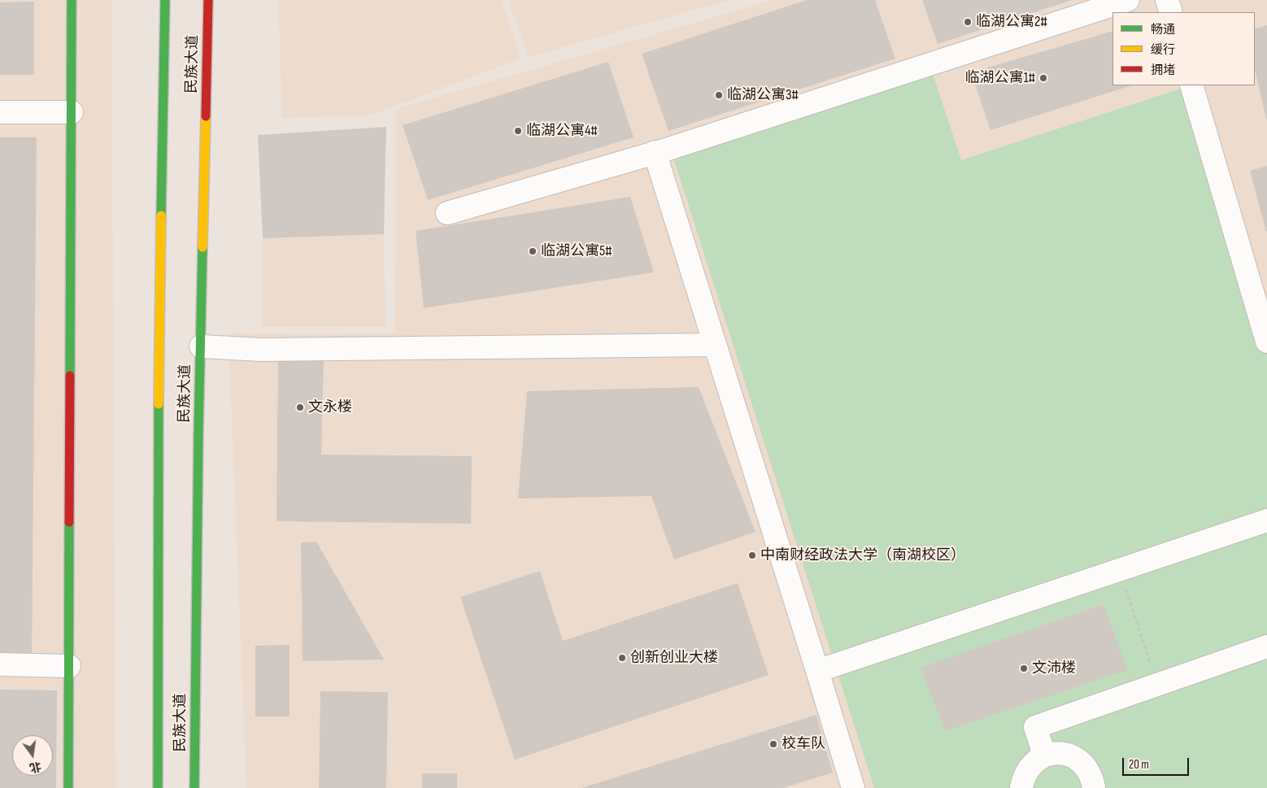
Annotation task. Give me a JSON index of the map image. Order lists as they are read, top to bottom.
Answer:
{
  "streets": {
    "main road": ["民族大道"]
  },
  "places": [
    "临湖公寓2#",
    "临湖公寓1#",
    "临湖公寓3#",
    "临湖公寓4#",
    "临湖公寓5#",
    "文永楼",
    "中南财经政法大学（南湖校区）",
    "创新创业大楼",
    "文沛楼",
    "校车队"
  ],
  "legend": ["畅通", "缓行", "拥堵"],
  "scale_bar": "20 m",
  "north": "bottom"
}
